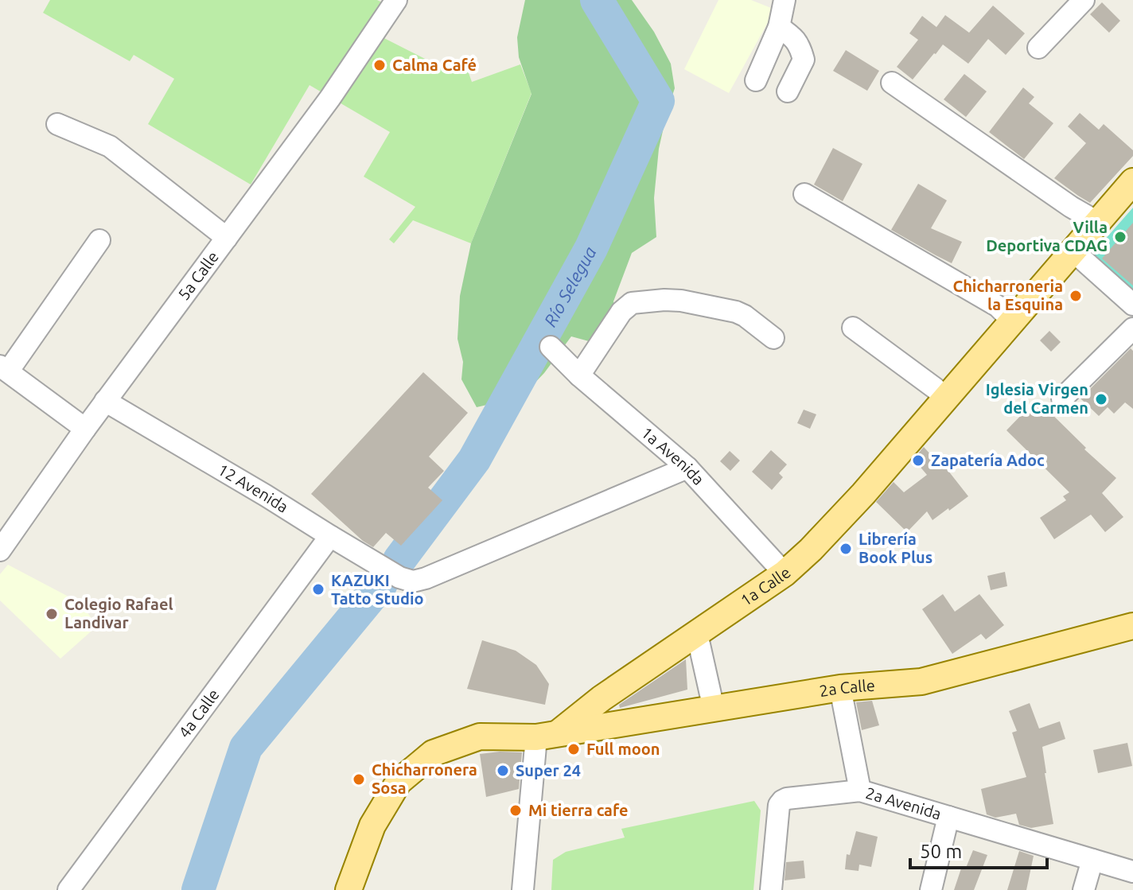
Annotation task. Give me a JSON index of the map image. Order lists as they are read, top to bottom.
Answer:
{
  "streets": {
    "main road": ["1a Calle", "2a Calle"],
    "street": [
      "5a Calle",
      "1a Avenida",
      "12 Avenida",
      "4a Calle",
      "2a Avenida"
    ]
  },
  "crossings": [
    ["5a Calle", "12 Avenida"],
    ["1a Avenida", "12 Avenida"],
    ["1a Avenida", "1a Calle"],
    ["12 Avenida", "4a Calle"],
    ["1a Calle", "2a Calle"]
  ],
  "water": ["Río Selegua"],
  "places": [
    "Calma Café",
    "Villa Deportiva CDAG",
    "Chicharroneria la Esquina",
    "Iglesia Virgen del Carmen",
    "Zapatería Adoc",
    "Librería Book Plus",
    "KAZUKI Tatto Studio",
    "Colegio Rafael Landivar",
    "Full moon",
    "Super 24",
    "Chicharronera Sosa",
    "Mi tierra cafe"
  ],
  "scale_bar": "50 m"
}
